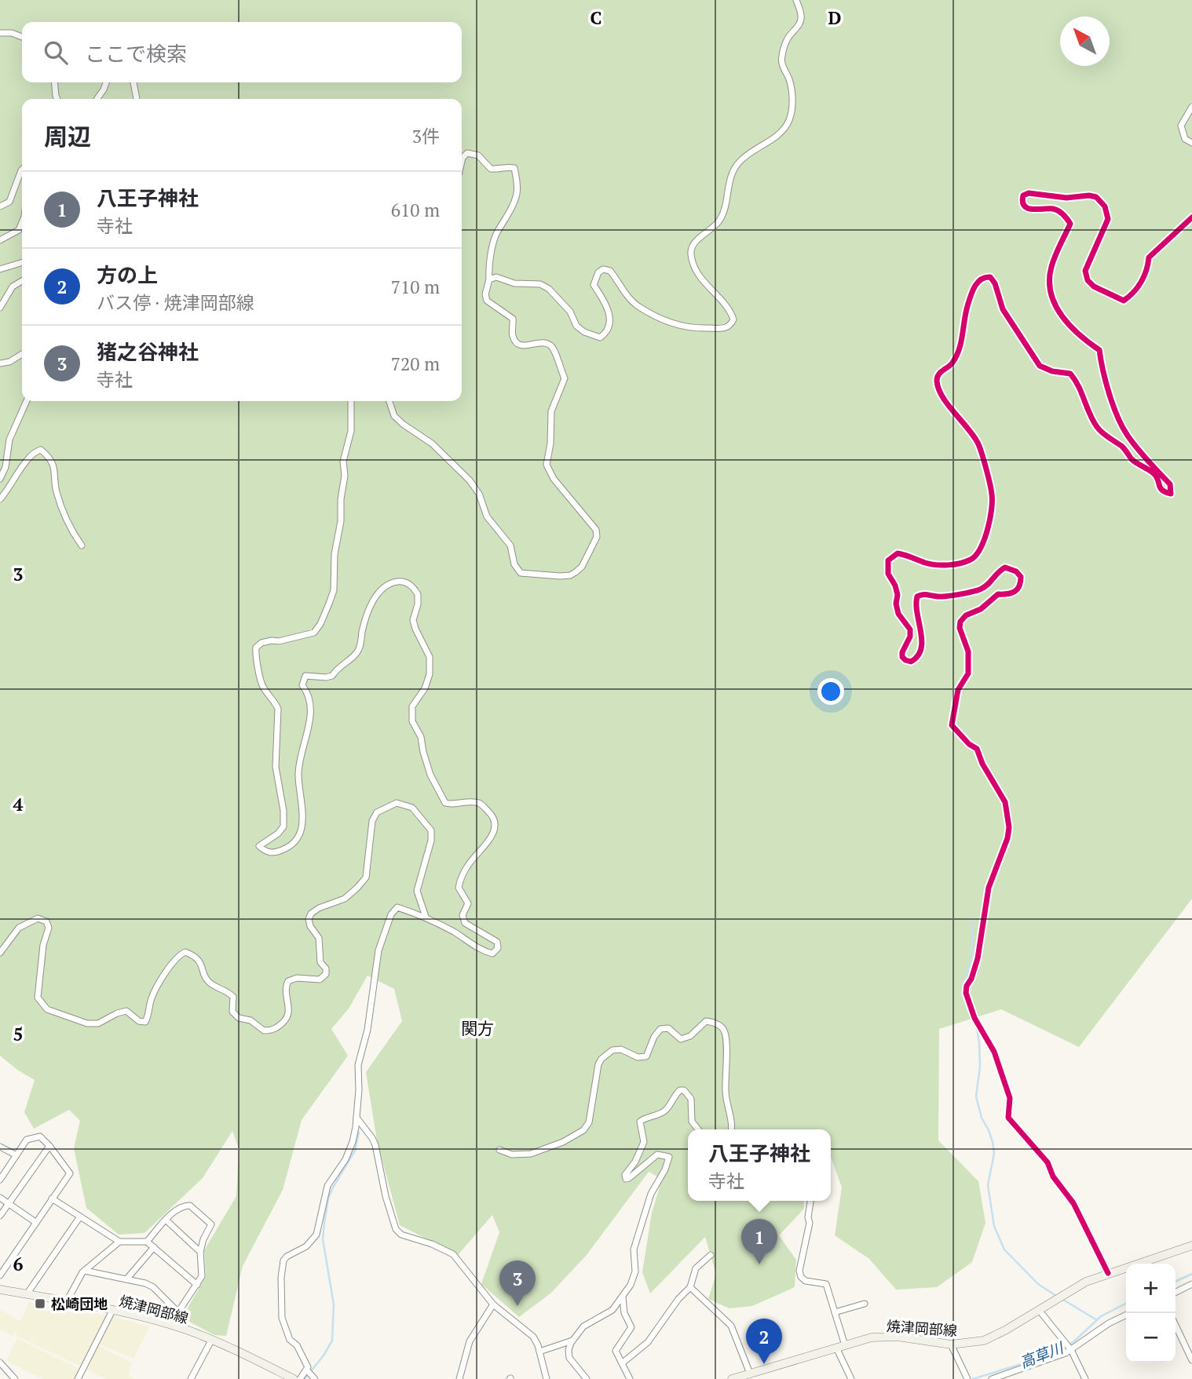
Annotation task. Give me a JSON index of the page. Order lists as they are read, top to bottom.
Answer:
{
  "streets": {
    "main road": ["焼津岡部線"]
  },
  "districts": ["関方"],
  "water": ["高草川"],
  "places": {
    "transit": ["松崎団地"]
  },
  "north": "top left",
  "page": {
    "search": "ここで検索",
    "heading": ["周辺", "3件"],
    "list": [
      {
        "mark": "1",
        "name": "八王子神社",
        "note": "寺社",
        "value": "610 m"
      },
      {
        "mark": "2",
        "name": "方の上",
        "note": "バス停 · 焼津岡部線",
        "value": "710 m"
      },
      {
        "mark": "3",
        "name": "猪之谷神社",
        "note": "寺社",
        "value": "720 m"
      }
    ],
    "popup": ["八王子神社", "寺社"],
    "pins": ["1", "3", "2"],
    "map_buttons": ["+", "−"]
  },
  "grid": {
    "columns": ["C", "D"],
    "rows": [
      "3",
      "4",
      "5",
      "6"
    ]
  }
}
